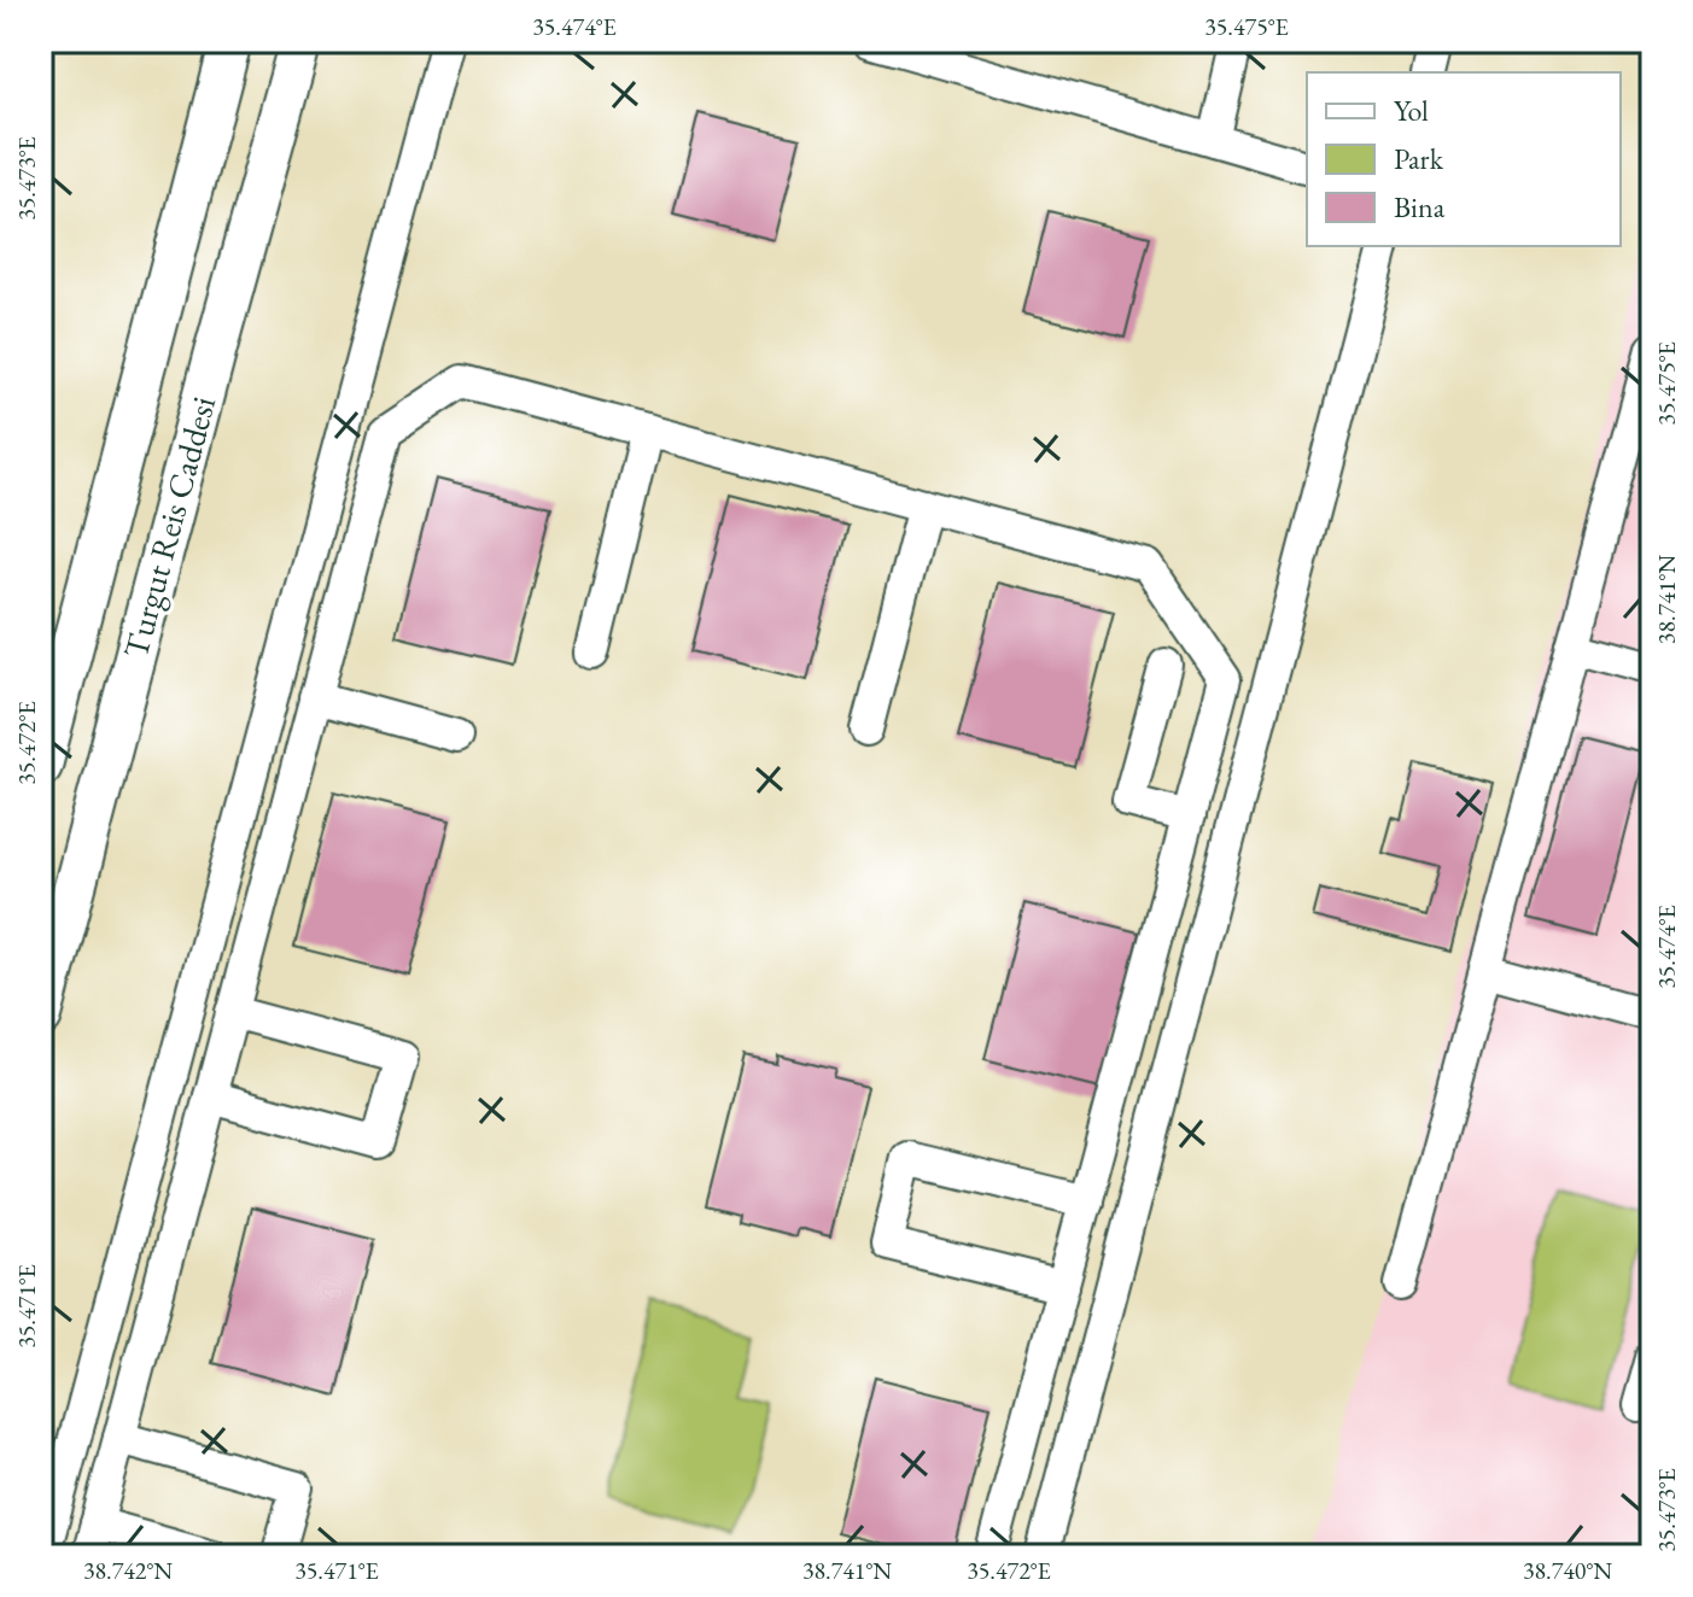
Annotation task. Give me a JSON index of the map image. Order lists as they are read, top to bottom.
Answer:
{
  "streets": {
    "street": ["Turgut Reis Caddesi"]
  },
  "legend": ["Yol", "Park", "Bina"],
  "coordinates": [
    "35.474°E",
    "35.475°E",
    "35.473°E",
    "38.741°N",
    "35.472°E",
    "35.471°E",
    "38.742°N",
    "38.740°N"
  ]
}
